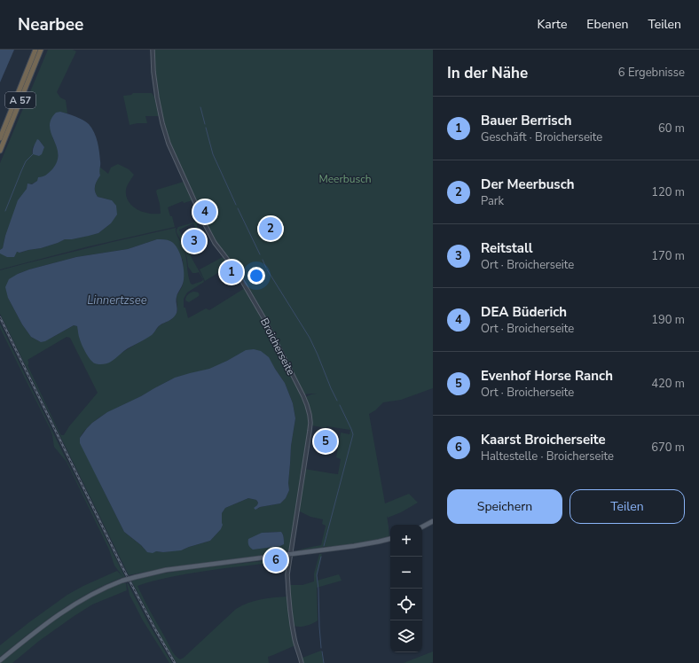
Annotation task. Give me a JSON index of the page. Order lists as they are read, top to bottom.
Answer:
{
  "streets": {
    "highway": ["A 57"],
    "street": ["Broicherseite"]
  },
  "water": ["Linnertzsee"],
  "parks": ["Meerbusch"],
  "page": {
    "header": "Nearbee",
    "nav": ["Karte", "Ebenen", "Teilen"],
    "heading": ["In der Nähe", "6 Ergebnisse"],
    "list": [
      {
        "mark": "1",
        "name": "Bauer Berrisch",
        "note": "Geschäft · Broicherseite",
        "value": "60 m"
      },
      {
        "mark": "2",
        "name": "Der Meerbusch",
        "note": "Park",
        "value": "120 m"
      },
      {
        "mark": "3",
        "name": "Reitstall",
        "note": "Ort · Broicherseite",
        "value": "170 m"
      },
      {
        "mark": "4",
        "name": "DEA Büderich",
        "note": "Ort · Broicherseite",
        "value": "190 m"
      },
      {
        "mark": "5",
        "name": "Evenhof Horse Ranch",
        "note": "Ort · Broicherseite",
        "value": "420 m"
      },
      {
        "mark": "6",
        "name": "Kaarst Broicherseite",
        "note": "Haltestelle · Broicherseite",
        "value": "670 m"
      }
    ],
    "pins": [
      "4",
      "2",
      "3",
      "1",
      "5",
      "6"
    ],
    "buttons": ["Speichern", "Teilen"],
    "map_buttons": ["+", "−"]
  }
}
